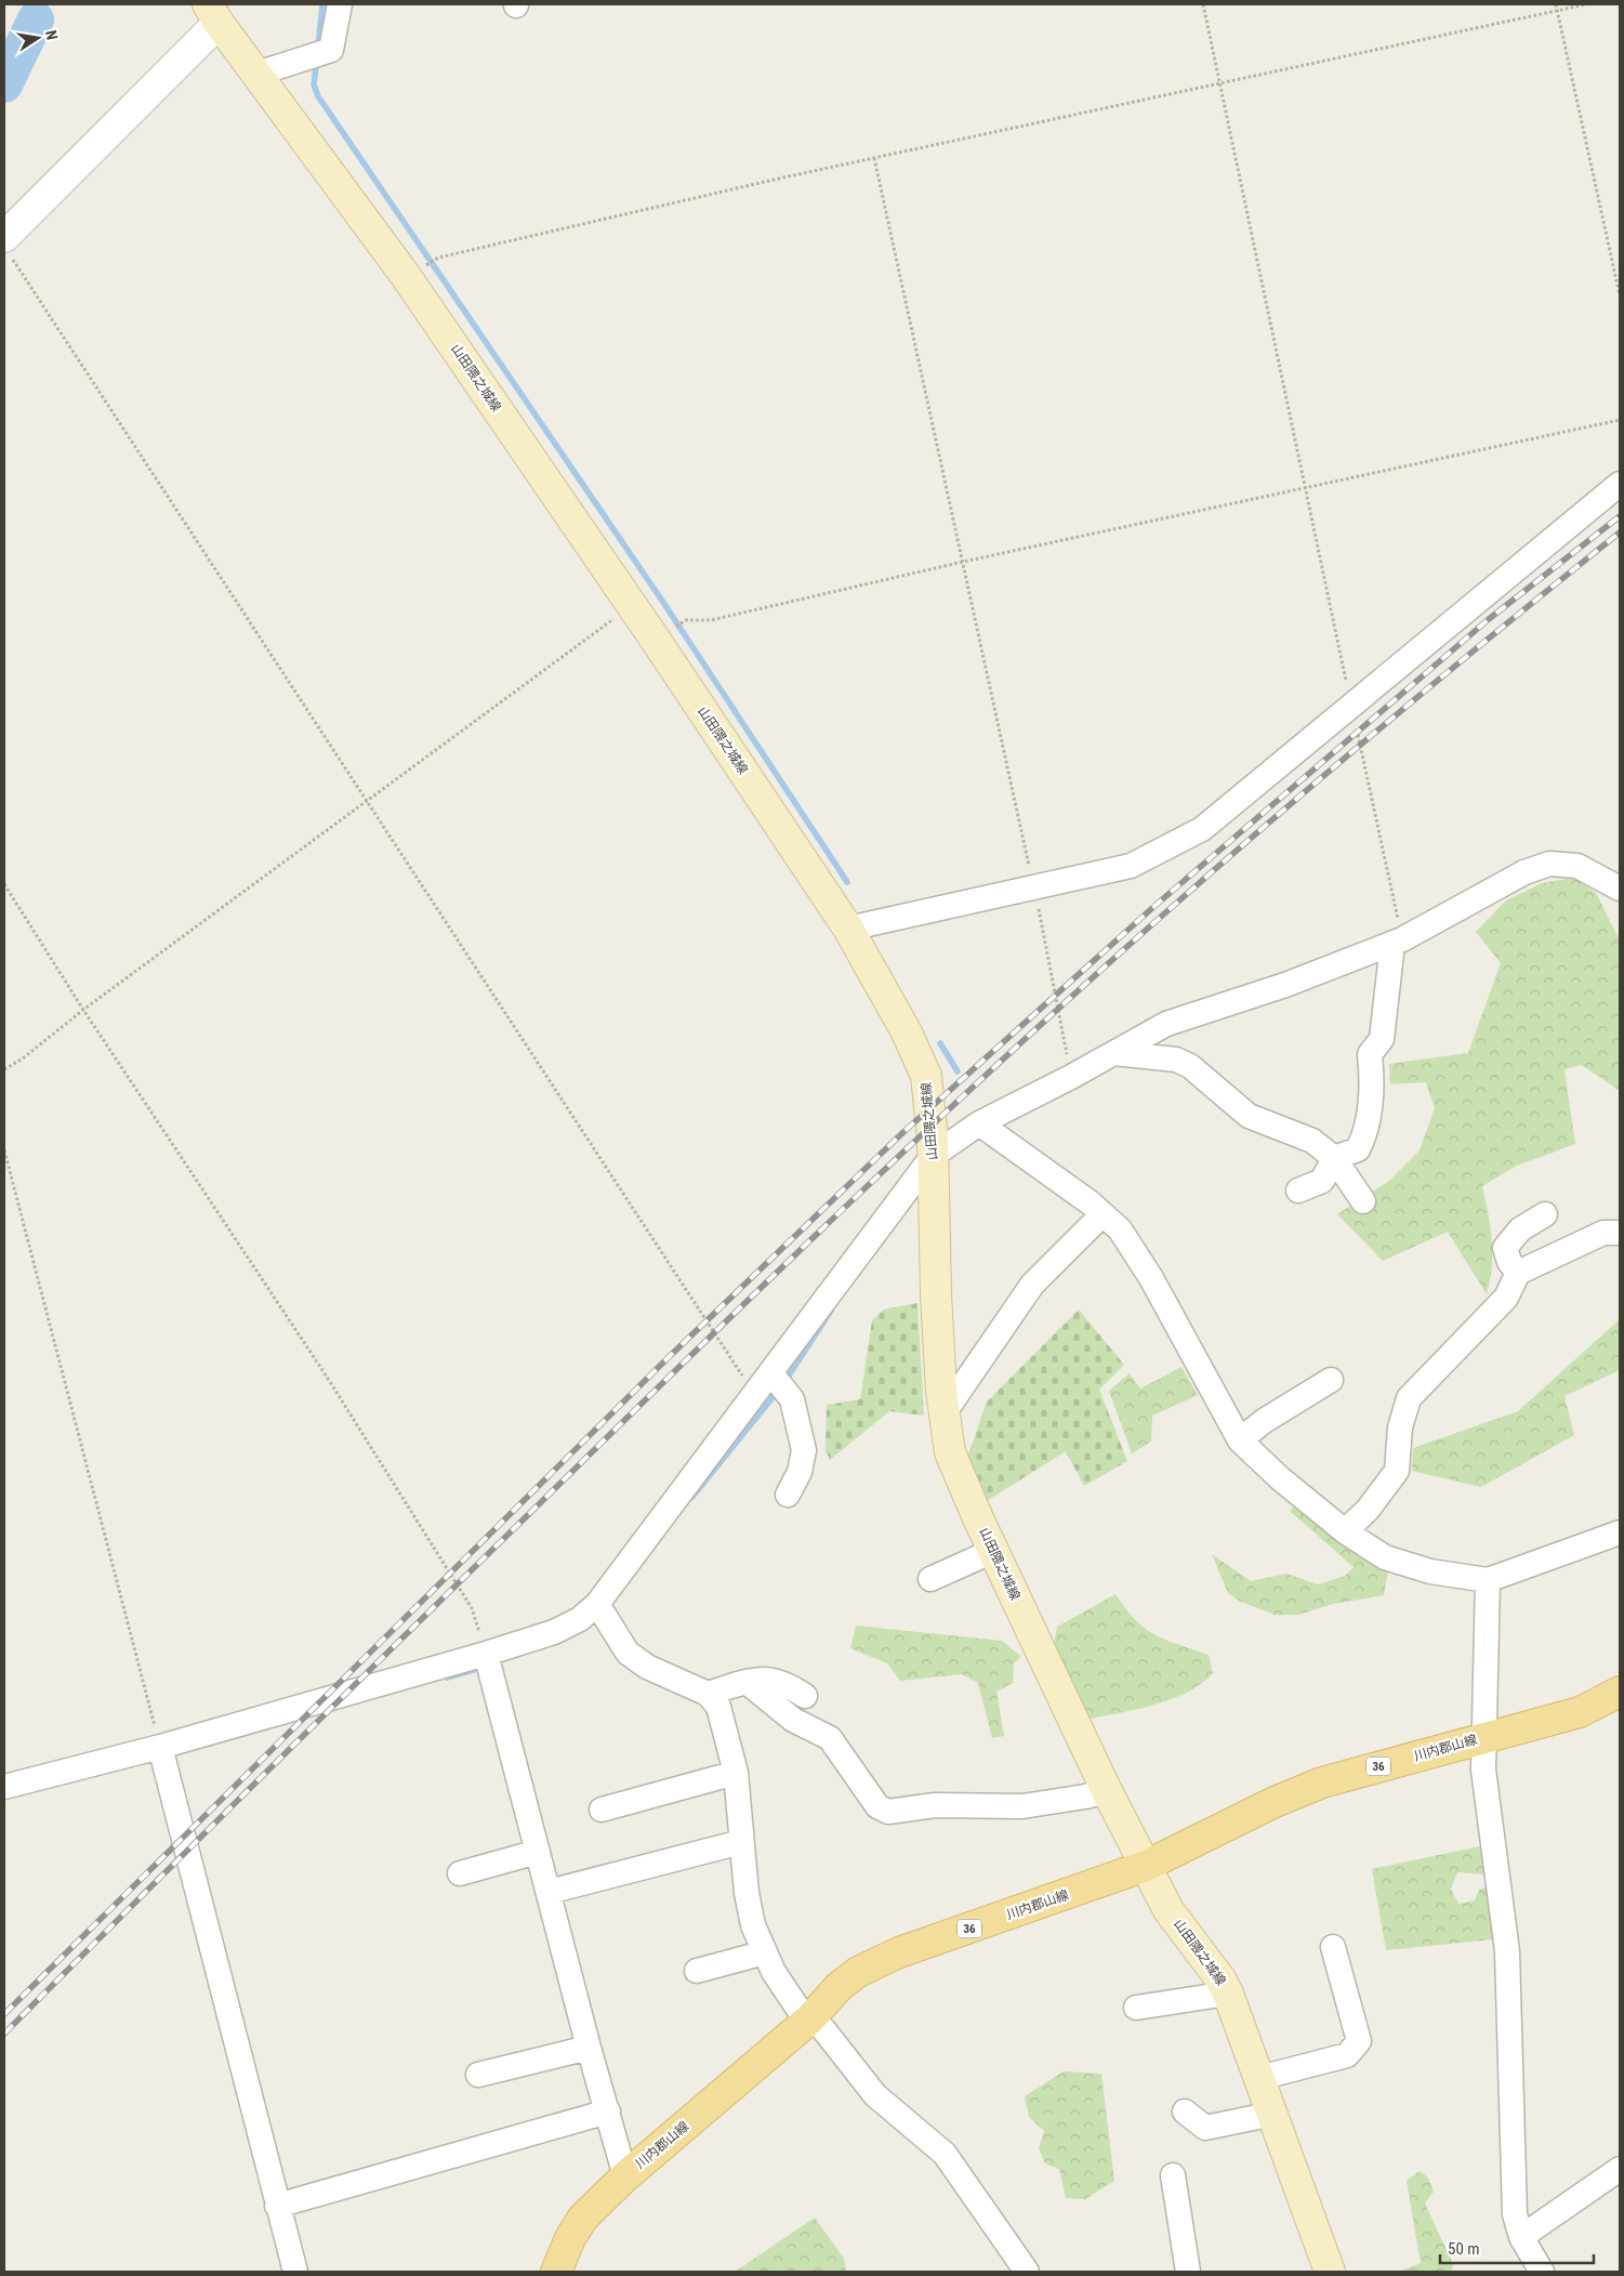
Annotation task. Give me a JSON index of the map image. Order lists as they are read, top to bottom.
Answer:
{
  "streets": {
    "main road": ["山田隈之城線", "川内郡山線", "36"]
  },
  "crossings": [
    ["山田隈之城線", "川内郡山線"]
  ],
  "scale_bar": "50 m",
  "north": "right"
}
